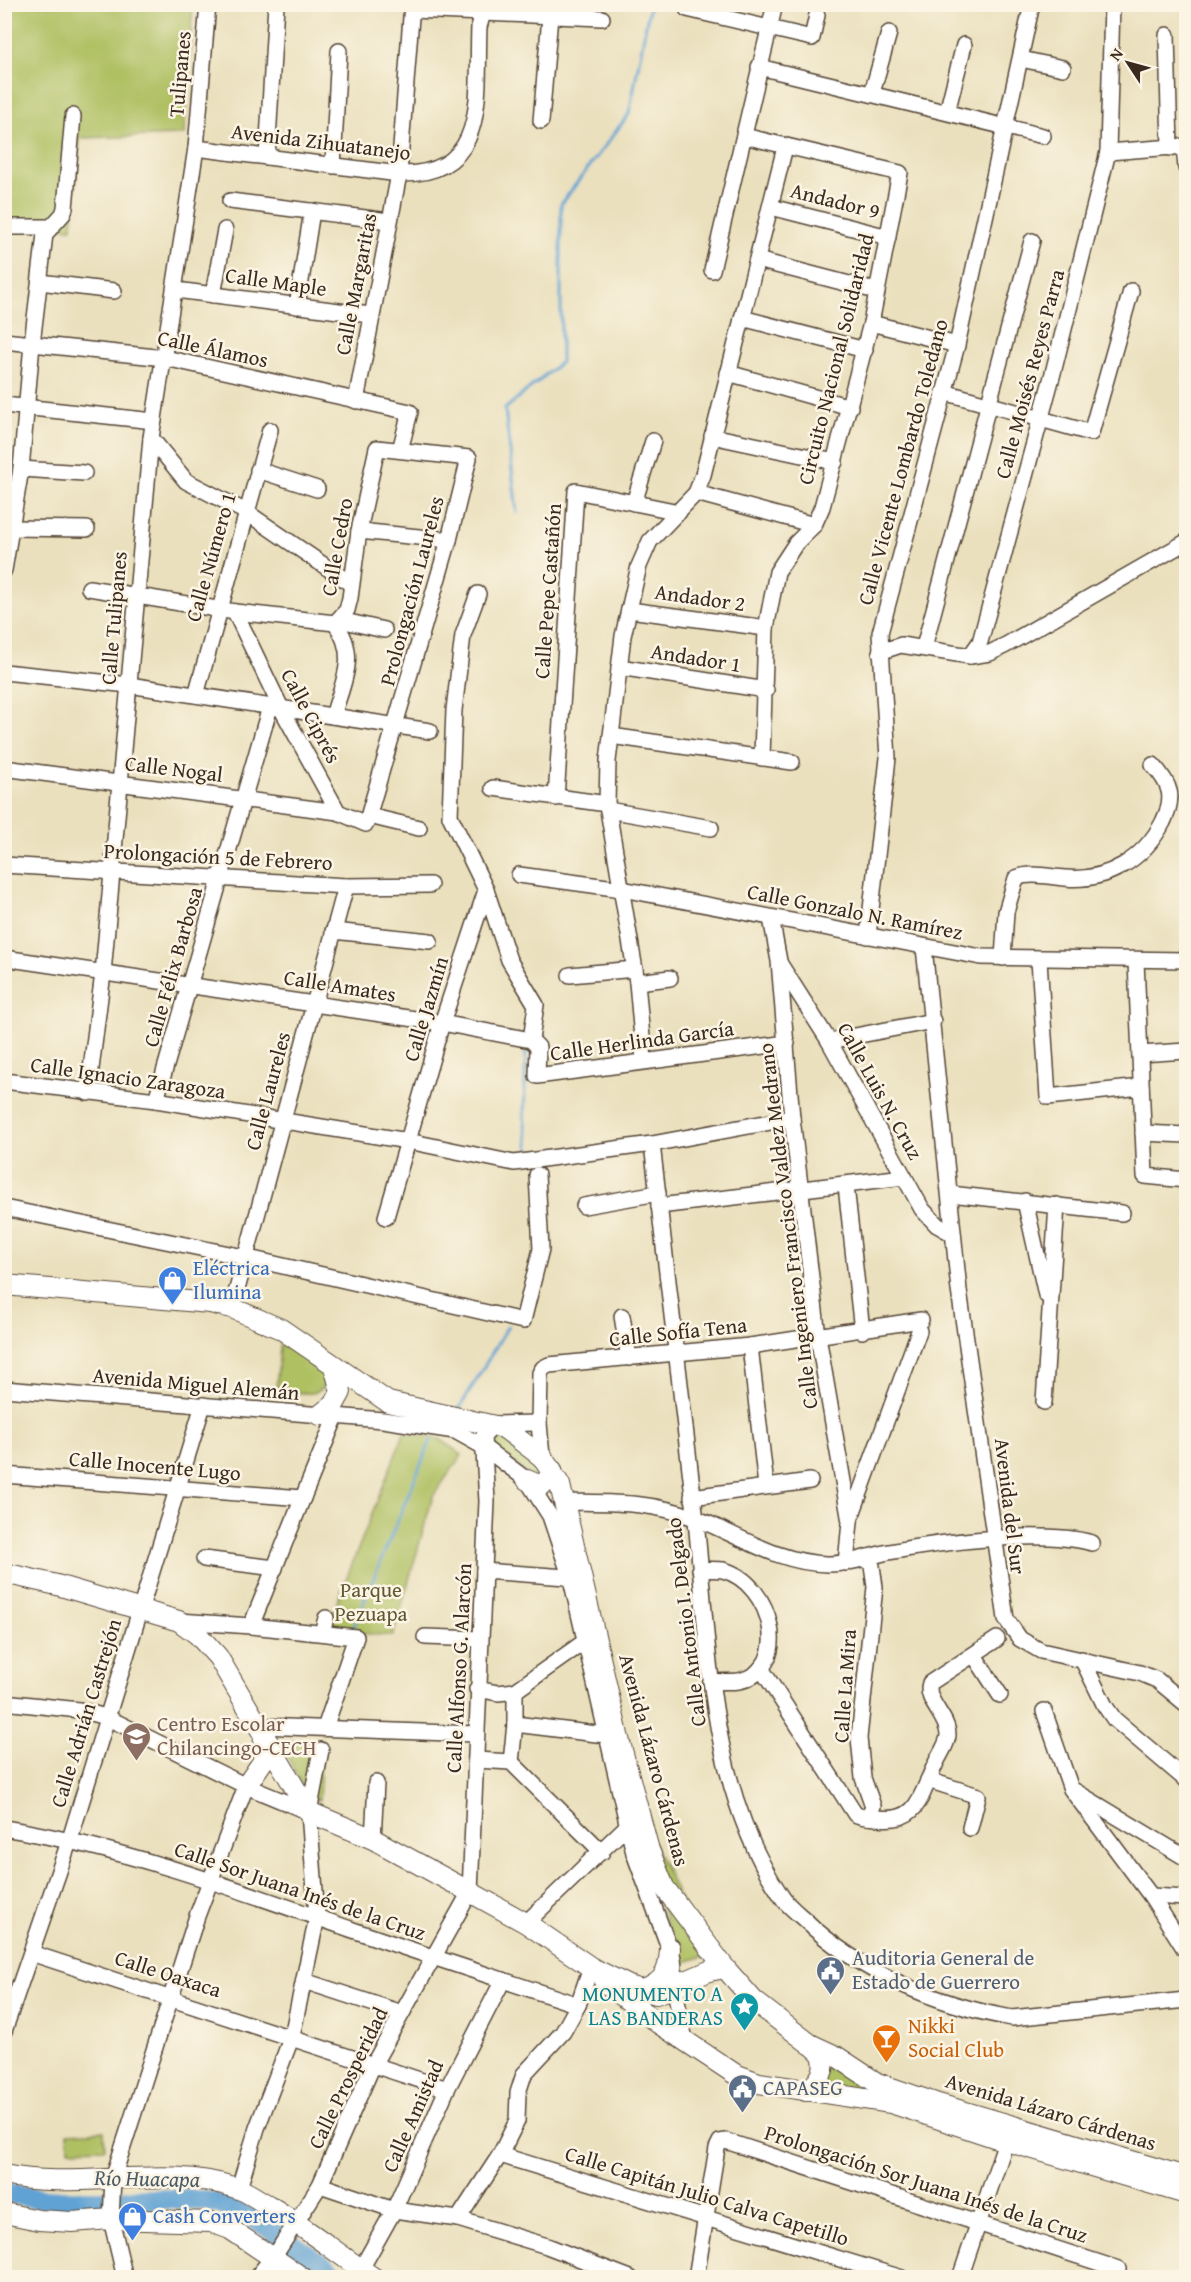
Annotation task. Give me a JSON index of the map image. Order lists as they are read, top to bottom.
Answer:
{
  "streets": {
    "main road": ["Avenida Lázaro Cárdenas"],
    "street": [
      "Tulipanes",
      "Avenida Zihuatanejo",
      "Andador 9",
      "Calle Maple",
      "Calle Margaritas",
      "Calle Álamos",
      "Circuito Nacional Solidaridad",
      "Calle Moisés Reyes Parra",
      "Calle Vicente Lombardo Toledano",
      "Calle Cedro",
      "Calle Número 1",
      "Prolongación Laureles",
      "Calle Pepe Castañón",
      "Andador 2",
      "Calle Tulipanes",
      "Andador 1",
      "Calle Ciprés",
      "Calle Nogal",
      "Prolongación 5 de Febrero",
      "Calle Gonzalo N. Ramírez",
      "Calle Félix Barbosa",
      "Calle Amates",
      "Calle Jazmín",
      "Calle Herlinda García",
      "Calle Ignacio Zaragoza",
      "Calle Laureles",
      "Calle Luis N. Cruz",
      "Calle Ingeniero Francisco Valdez Medrano",
      "Calle Sofía Tena",
      "Avenida Miguel Alemán",
      "Calle Inocente Lugo",
      "Avenida del Sur",
      "Calle Antonio I. Delgado",
      "Calle Alfonso G. Alarcón",
      "Calle La Mira",
      "Calle Adrián Castrejón",
      "Calle Sor Juana Inés de la Cruz",
      "Calle Oaxaca",
      "Calle Prosperidad",
      "Calle Amistad",
      "Prolongación Sor Juana Inés de la Cruz",
      "Calle Capitán Julio Calva Capetillo"
    ]
  },
  "crossings": [
    ["Tulipanes", "Avenida Zihuatanejo"],
    ["Tulipanes", "Calle Tulipanes"],
    ["Avenida Zihuatanejo", "Calle Margaritas"],
    ["Avenida Zihuatanejo", "Calle Tulipanes"],
    ["Andador 9", "Circuito Nacional Solidaridad"],
    ["Calle Maple", "Calle Margaritas"],
    ["Calle Maple", "Calle Tulipanes"],
    ["Calle Margaritas", "Calle Álamos"],
    ["Calle Álamos", "Prolongación Laureles"],
    ["Calle Álamos", "Calle Tulipanes"],
    ["Circuito Nacional Solidaridad", "Andador 2"],
    ["Circuito Nacional Solidaridad", "Andador 1"],
    ["Calle Vicente Lombardo Toledano", "Calle Gonzalo N. Ramírez"],
    ["Calle Cedro", "Prolongación Laureles"],
    ["Calle Tulipanes", "Calle Nogal"],
    ["Calle Tulipanes", "Prolongación 5 de Febrero"],
    ["Calle Tulipanes", "Calle Amates"],
    ["Calle Tulipanes", "Calle Ignacio Zaragoza"],
    ["Calle Ciprés", "Calle Nogal"],
    ["Calle Ciprés", "Calle Félix Barbosa"],
    ["Calle Nogal", "Calle Félix Barbosa"],
    ["Prolongación 5 de Febrero", "Calle Félix Barbosa"],
    ["Prolongación 5 de Febrero", "Calle Laureles"],
    ["Calle Gonzalo N. Ramírez", "Calle Ingeniero Francisco Valdez Medrano"],
    ["Calle Gonzalo N. Ramírez", "Avenida del Sur"],
    ["Calle Félix Barbosa", "Calle Amates"],
    ["Calle Félix Barbosa", "Calle Ignacio Zaragoza"],
    ["Calle Amates", "Calle Jazmín"],
    ["Calle Amates", "Calle Herlinda García"],
    ["Calle Amates", "Calle Laureles"],
    ["Calle Jazmín", "Calle Ignacio Zaragoza"],
    ["Calle Herlinda García", "Calle Ingeniero Francisco Valdez Medrano"],
    ["Calle Ignacio Zaragoza", "Calle Laureles"],
    ["Calle Ignacio Zaragoza", "Calle Ingeniero Francisco Valdez Medrano"],
    ["Calle Ignacio Zaragoza", "Calle Antonio I. Delgado"],
    ["Calle Luis N. Cruz", "Calle Ingeniero Francisco Valdez Medrano"],
    ["Calle Luis N. Cruz", "Avenida del Sur"],
    ["Calle Ingeniero Francisco Valdez Medrano", "Calle Sofía Tena"],
    ["Calle Sofía Tena", "Calle Antonio I. Delgado"],
    ["Avenida Miguel Alemán", "Calle Adrián Castrejón"],
    ["Avenida Miguel Alemán", "Avenida Lázaro Cárdenas"],
    ["Calle Inocente Lugo", "Calle Adrián Castrejón"],
    ["Calle Alfonso G. Alarcón", "Avenida Lázaro Cárdenas"],
    ["Calle Alfonso G. Alarcón", "Calle Prosperidad"],
    ["Calle Adrián Castrejón", "Calle Sor Juana Inés de la Cruz"],
    ["Calle Adrián Castrejón", "Calle Oaxaca"],
    ["Calle Sor Juana Inés de la Cruz", "Calle Prosperidad"],
    ["Calle Sor Juana Inés de la Cruz", "Calle Amistad"],
    ["Calle Oaxaca", "Calle Prosperidad"],
    ["Calle Oaxaca", "Calle Amistad"],
    ["Prolongación Sor Juana Inés de la Cruz", "Calle Capitán Julio Calva Capetillo"]
  ],
  "water": ["Río Huacapa"],
  "parks": ["Parque Pezuapa"],
  "places": {
    "shop": ["Eléctrica Ilumina", "Cash Converters"],
    "school or university": ["Centro Escolar Chilancingo-CECH"],
    "public building": ["Auditoria General de Estado de Guerrero", "CAPASEG"],
    "place": ["MONUMENTO A LAS BANDERAS"],
    "bar": ["Nikki Social Club"]
  },
  "north": "top left"
}
